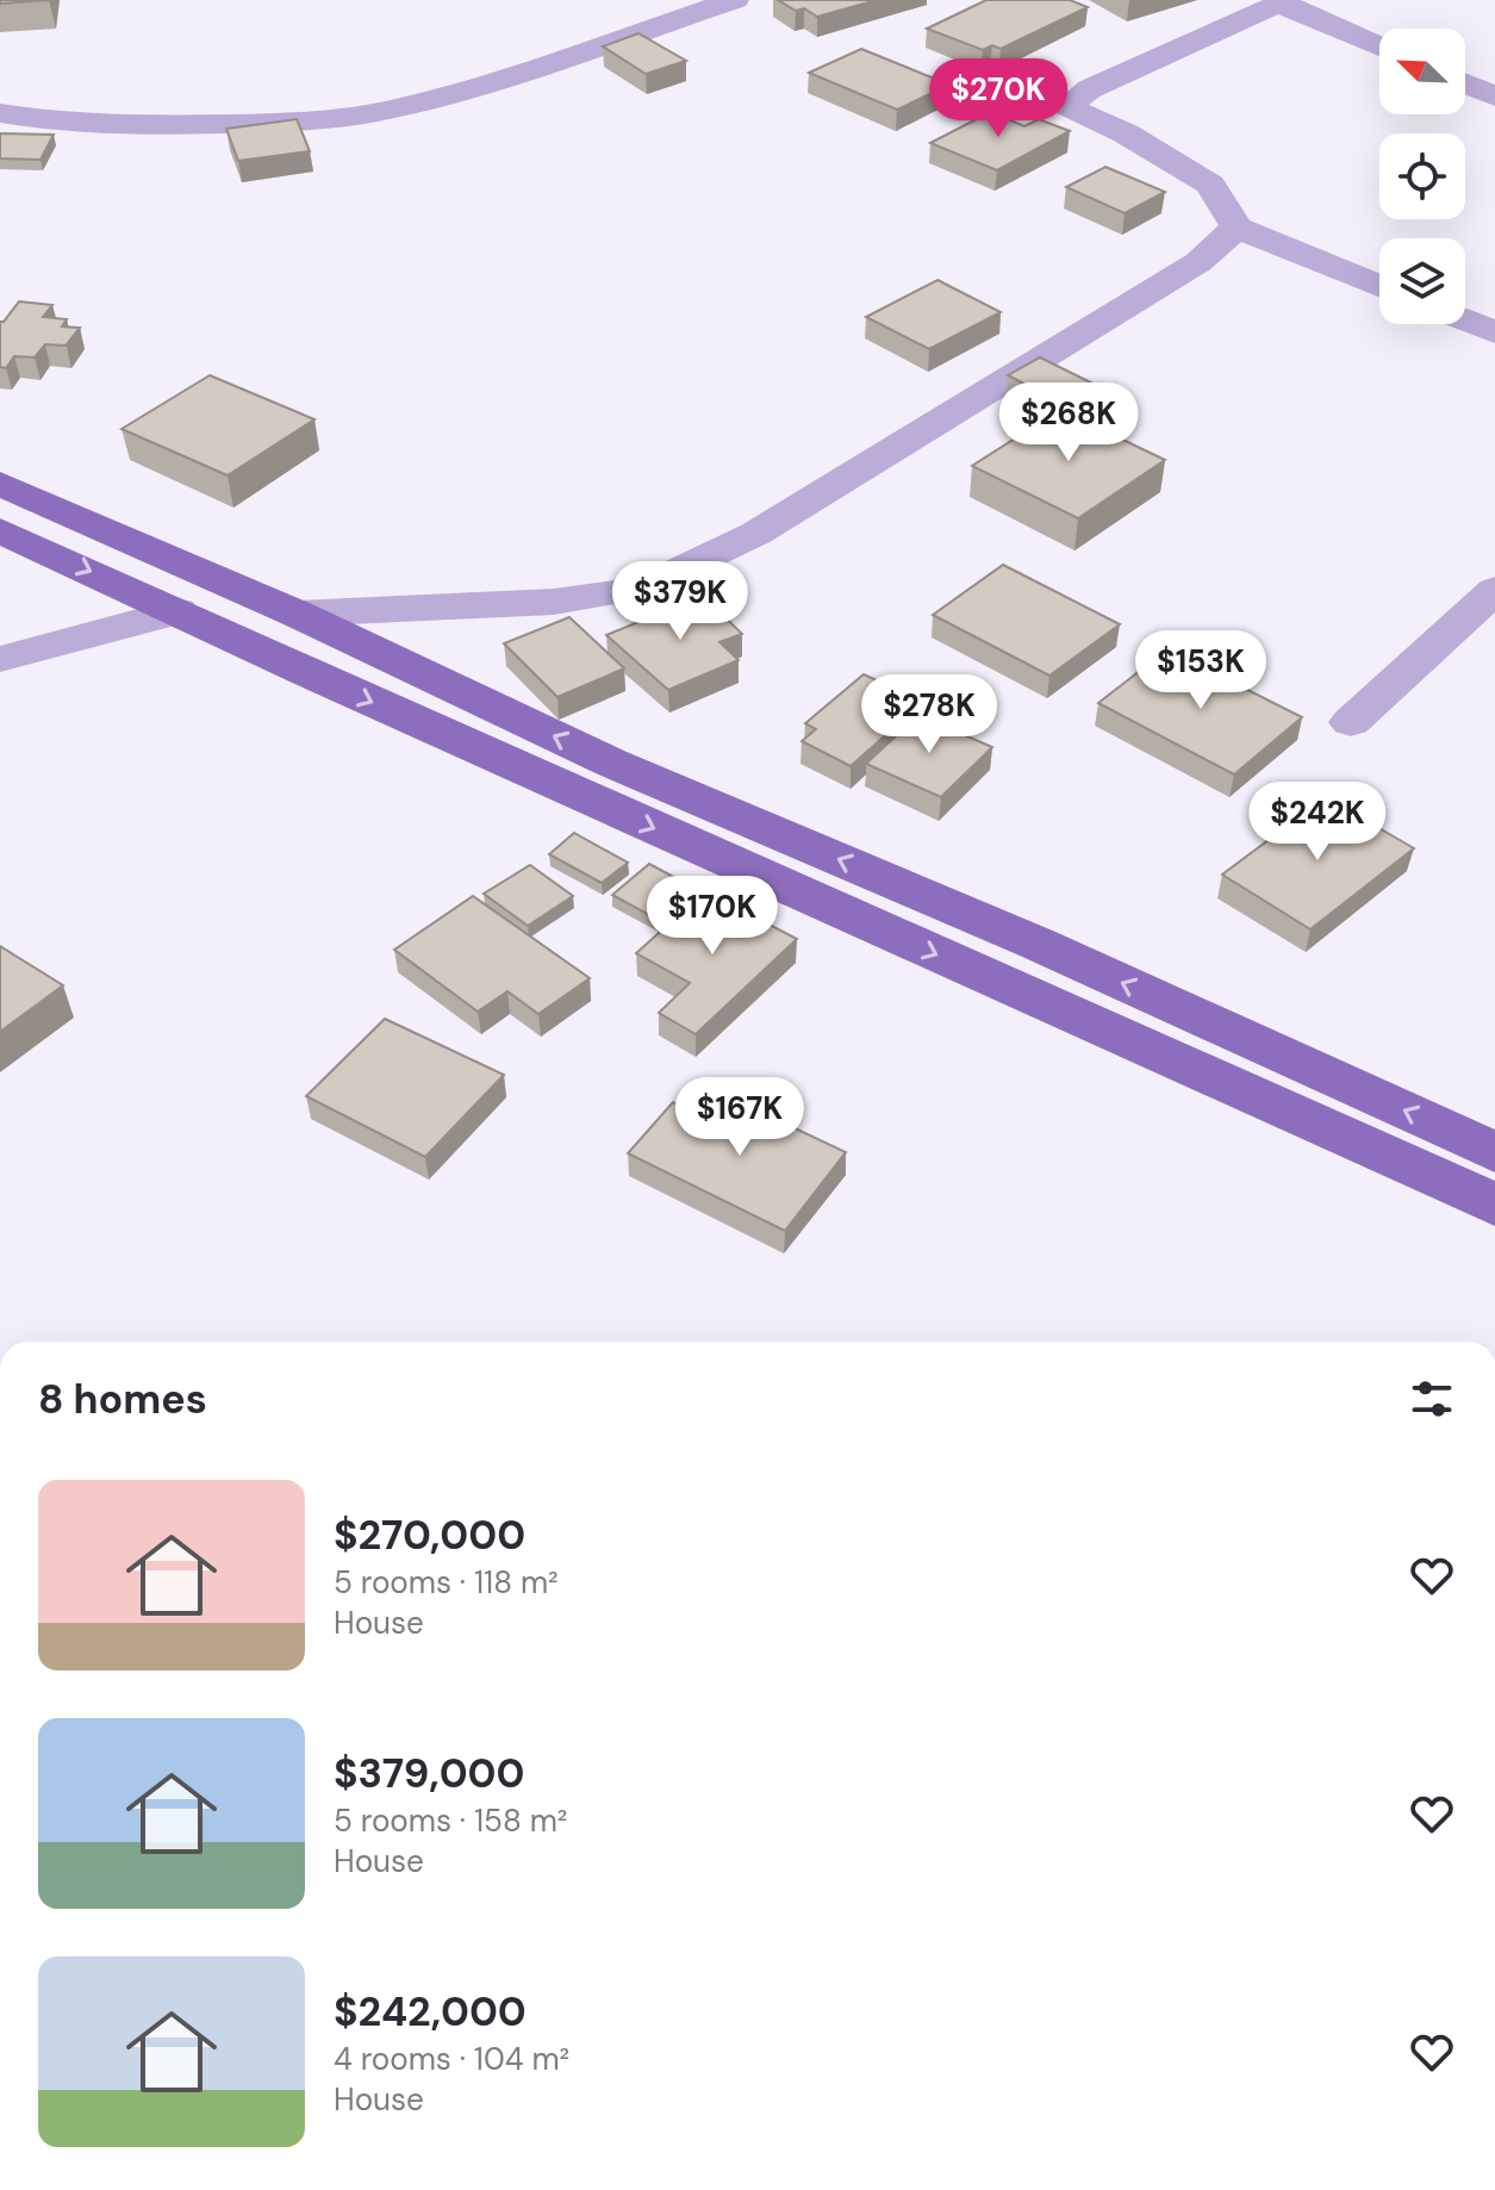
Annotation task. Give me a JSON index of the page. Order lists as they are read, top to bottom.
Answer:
{
  "north": "top left",
  "page": {
    "price": [
      "$270K",
      "$268K",
      "$379K",
      "$153K",
      "$278K",
      "$242K",
      "$170K",
      "$167K"
    ],
    "heading": "8 homes",
    "list": [
      {
        "name": "$270,000",
        "note": "5 rooms · 118 m² · House"
      },
      {
        "name": "$379,000",
        "note": "5 rooms · 158 m² · House"
      },
      {
        "name": "$242,000",
        "note": "4 rooms · 104 m² · House"
      }
    ]
  }
}
